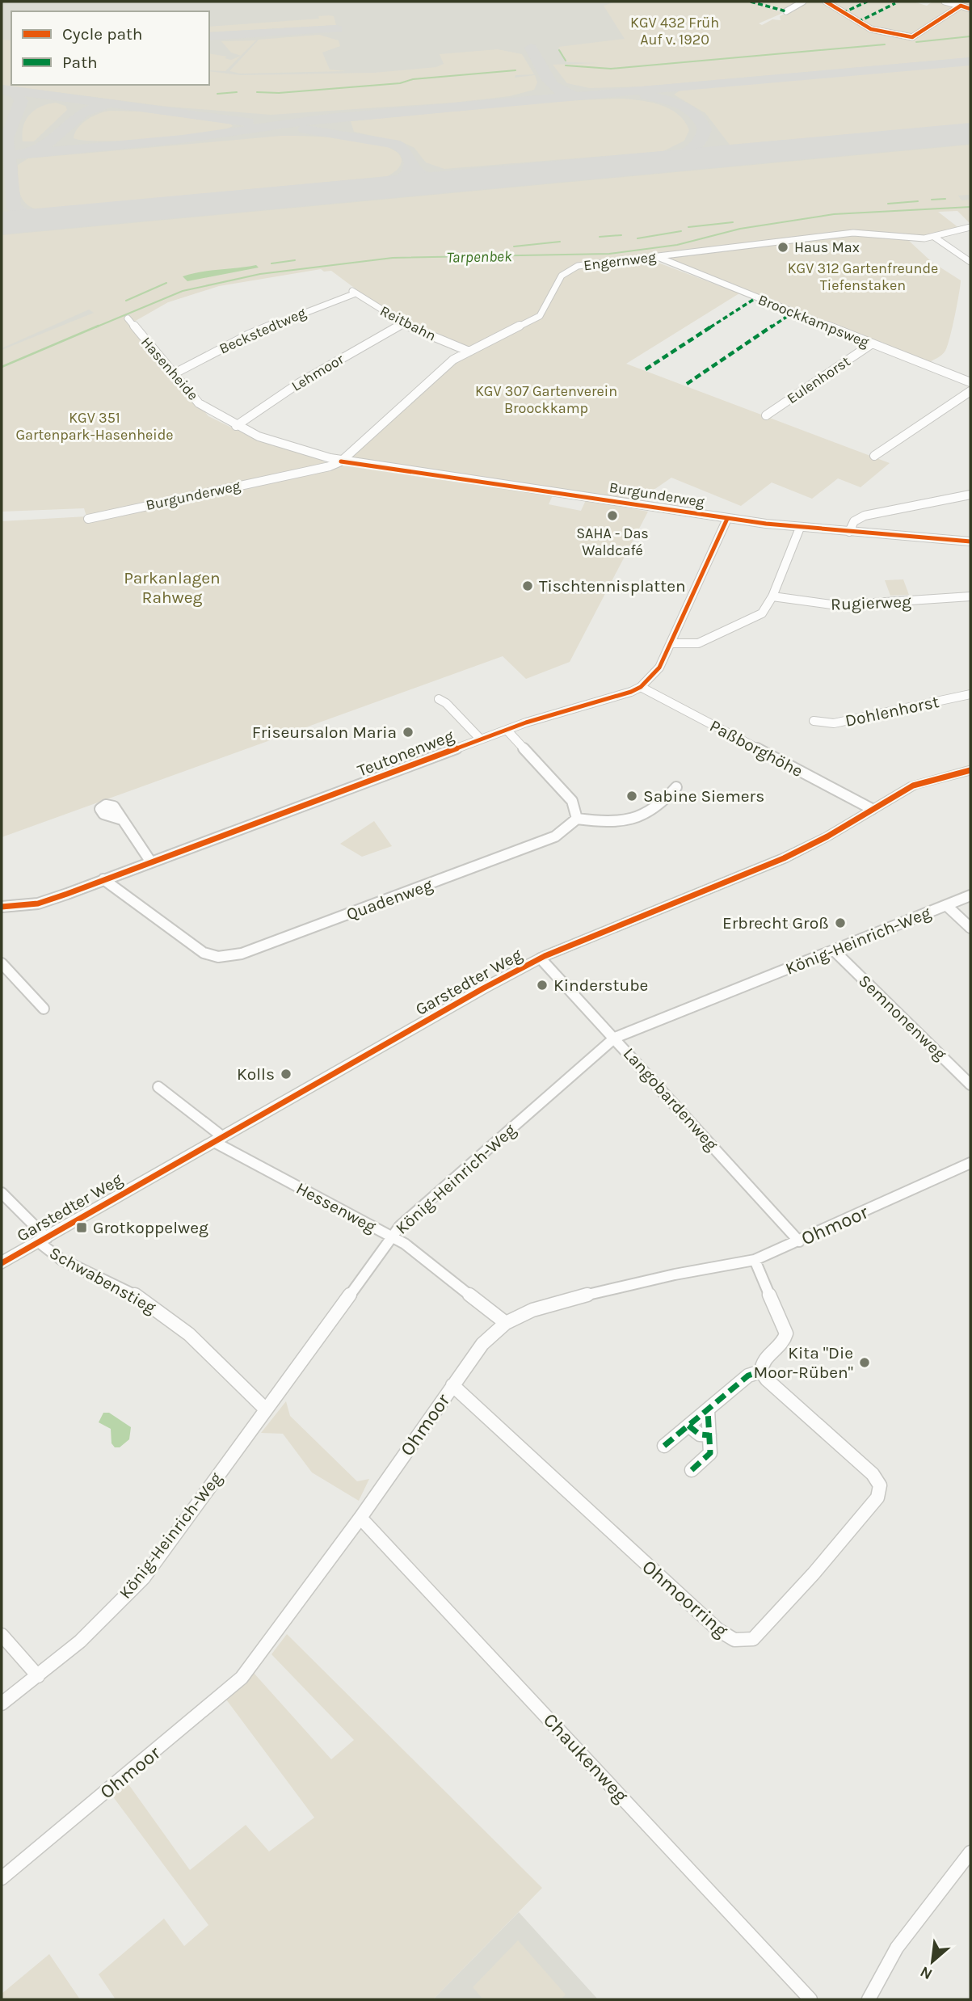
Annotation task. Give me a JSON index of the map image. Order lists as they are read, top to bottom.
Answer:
{
  "streets": {
    "main road": ["Garstedter Weg"],
    "street": [
      "Engernweg",
      "Broockkampsweg",
      "Reitbahn",
      "Beckstedtweg",
      "Hasenheide",
      "Lehmoor",
      "Eulenhorst",
      "Burgunderweg",
      "Rugierweg",
      "Dohlenhorst",
      "Paßborghöhe",
      "Teutonenweg",
      "Quadenweg",
      "König-Heinrich-Weg",
      "Semnonenweg",
      "Langobardenweg",
      "Hessenweg",
      "Ohmoor",
      "Schwabenstieg",
      "Ohmoorring",
      "Chaukenweg"
    ]
  },
  "crossings": [
    ["Engernweg", "Broockkampsweg"],
    ["Engernweg", "Reitbahn"],
    ["Engernweg", "Hasenheide"],
    ["Engernweg", "Burgunderweg"],
    ["Broockkampsweg", "Eulenhorst"],
    ["Reitbahn", "Beckstedtweg"],
    ["Reitbahn", "Lehmoor"],
    ["Beckstedtweg", "Hasenheide"],
    ["Hasenheide", "Lehmoor"],
    ["Hasenheide", "Burgunderweg"],
    ["Burgunderweg", "Teutonenweg"],
    ["Paßborghöhe", "Teutonenweg"],
    ["Paßborghöhe", "Garstedter Weg"],
    ["Teutonenweg", "Quadenweg"],
    ["König-Heinrich-Weg", "Semnonenweg"],
    ["König-Heinrich-Weg", "Langobardenweg"],
    ["König-Heinrich-Weg", "Hessenweg"],
    ["König-Heinrich-Weg", "Schwabenstieg"],
    ["Garstedter Weg", "Langobardenweg"],
    ["Garstedter Weg", "Hessenweg"],
    ["Garstedter Weg", "Schwabenstieg"],
    ["Langobardenweg", "Ohmoor"],
    ["Hessenweg", "Ohmoor"],
    ["Ohmoor", "Ohmoorring"],
    ["Ohmoor", "Chaukenweg"]
  ],
  "water": ["Tarpenbek"],
  "parks": [
    "KGV 432 Früh Auf v. 1920",
    "KGV 312 Gartenfreunde Tiefenstaken",
    "KGV 307 Gartenverein Broockkamp",
    "KGV 351 Gartenpark-Hasenheide",
    "Parkanlagen Rahweg"
  ],
  "places": {
    "other": [
      "Haus Max",
      "SAHA - Das Waldcafé",
      "Tischtennisplatten",
      "Friseursalon Maria",
      "Sabine Siemers",
      "Erbrecht Groß",
      "Kinderstube",
      "Kolls",
      "Kita \"Die Moor-Rüben\""
    ],
    "transit": ["Grotkoppelweg"]
  },
  "legend": ["Cycle path", "Path"],
  "north": "bottom left"
}
